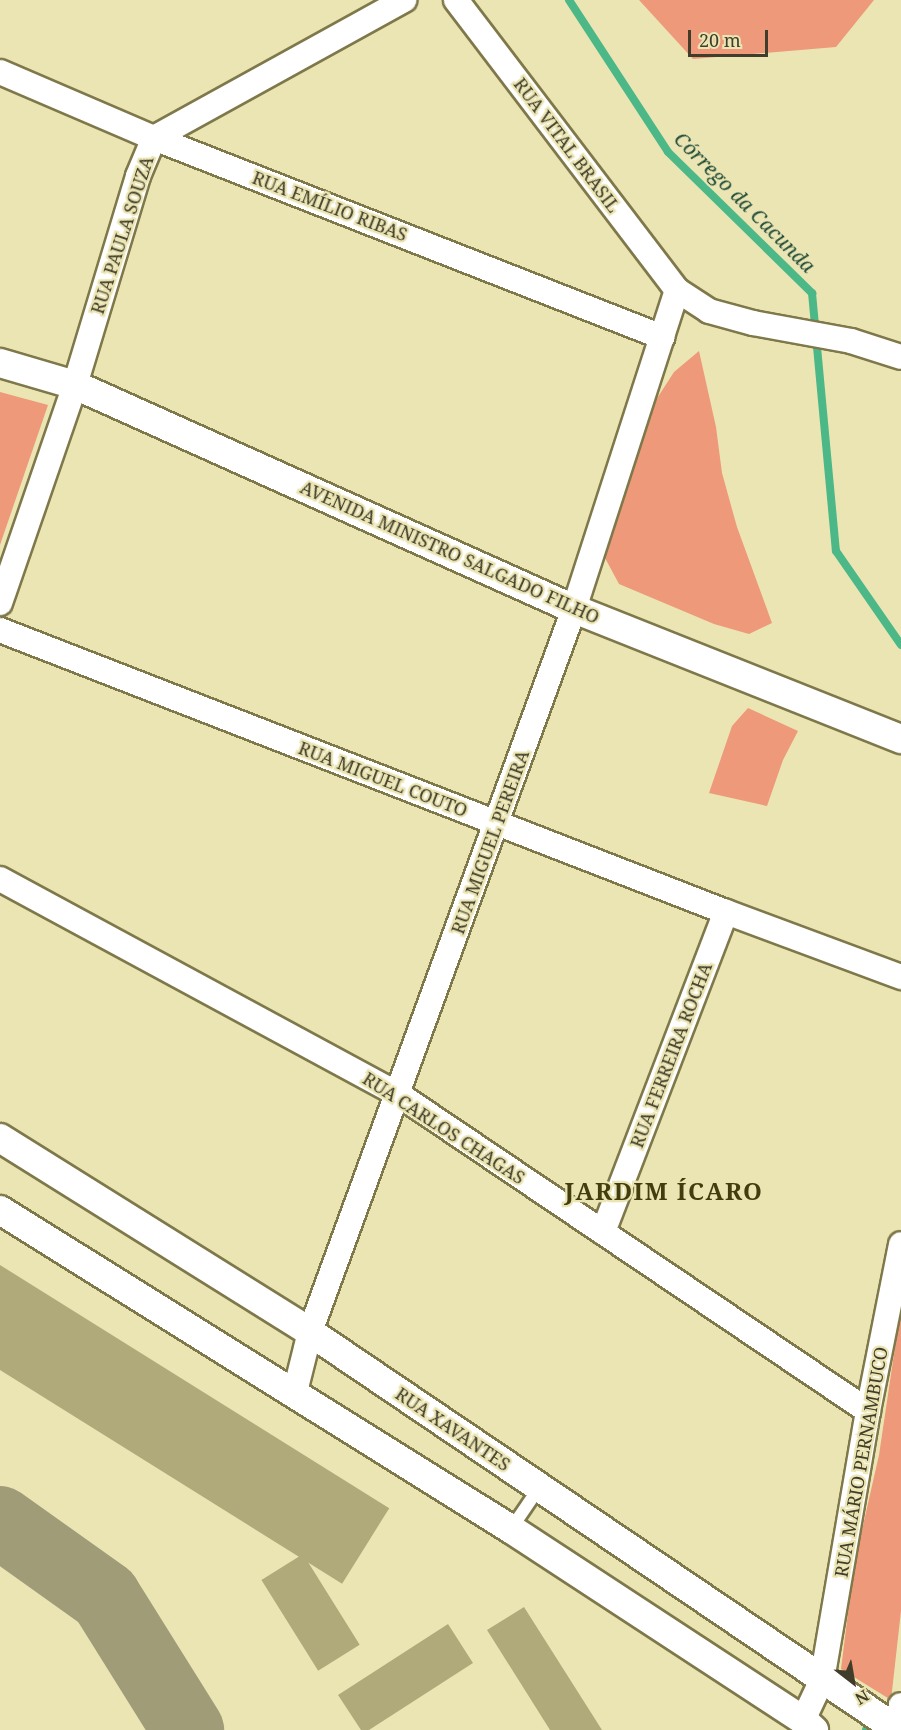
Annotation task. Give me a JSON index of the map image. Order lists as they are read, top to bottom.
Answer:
{
  "streets": {
    "street": [
      "RUA VITAL BRASIL",
      "RUA EMÍLIO RIBAS",
      "RUA PAULA SOUZA",
      "AVENIDA MINISTRO SALGADO FILHO",
      "RUA MIGUEL COUTO",
      "RUA MIGUEL PEREIRA",
      "RUA FERREIRA ROCHA",
      "RUA CARLOS CHAGAS",
      "RUA XAVANTES",
      "RUA MÁRIO PERNAMBUCO"
    ]
  },
  "crossings": [
    ["RUA VITAL BRASIL", "RUA MIGUEL PEREIRA"],
    ["RUA EMÍLIO RIBAS", "RUA PAULA SOUZA"],
    ["RUA EMÍLIO RIBAS", "RUA MIGUEL PEREIRA"],
    ["RUA PAULA SOUZA", "AVENIDA MINISTRO SALGADO FILHO"],
    ["AVENIDA MINISTRO SALGADO FILHO", "RUA MIGUEL PEREIRA"],
    ["RUA MIGUEL COUTO", "RUA MIGUEL PEREIRA"],
    ["RUA MIGUEL COUTO", "RUA FERREIRA ROCHA"],
    ["RUA MIGUEL PEREIRA", "RUA CARLOS CHAGAS"],
    ["RUA MIGUEL PEREIRA", "RUA XAVANTES"],
    ["RUA FERREIRA ROCHA", "RUA CARLOS CHAGAS"],
    ["RUA CARLOS CHAGAS", "RUA MÁRIO PERNAMBUCO"],
    ["RUA XAVANTES", "RUA MÁRIO PERNAMBUCO"]
  ],
  "districts": ["JARDIM ÍCARO"],
  "water": ["Córrego da Cacunda"],
  "scale_bar": "20 m",
  "north": "bottom right"
}
